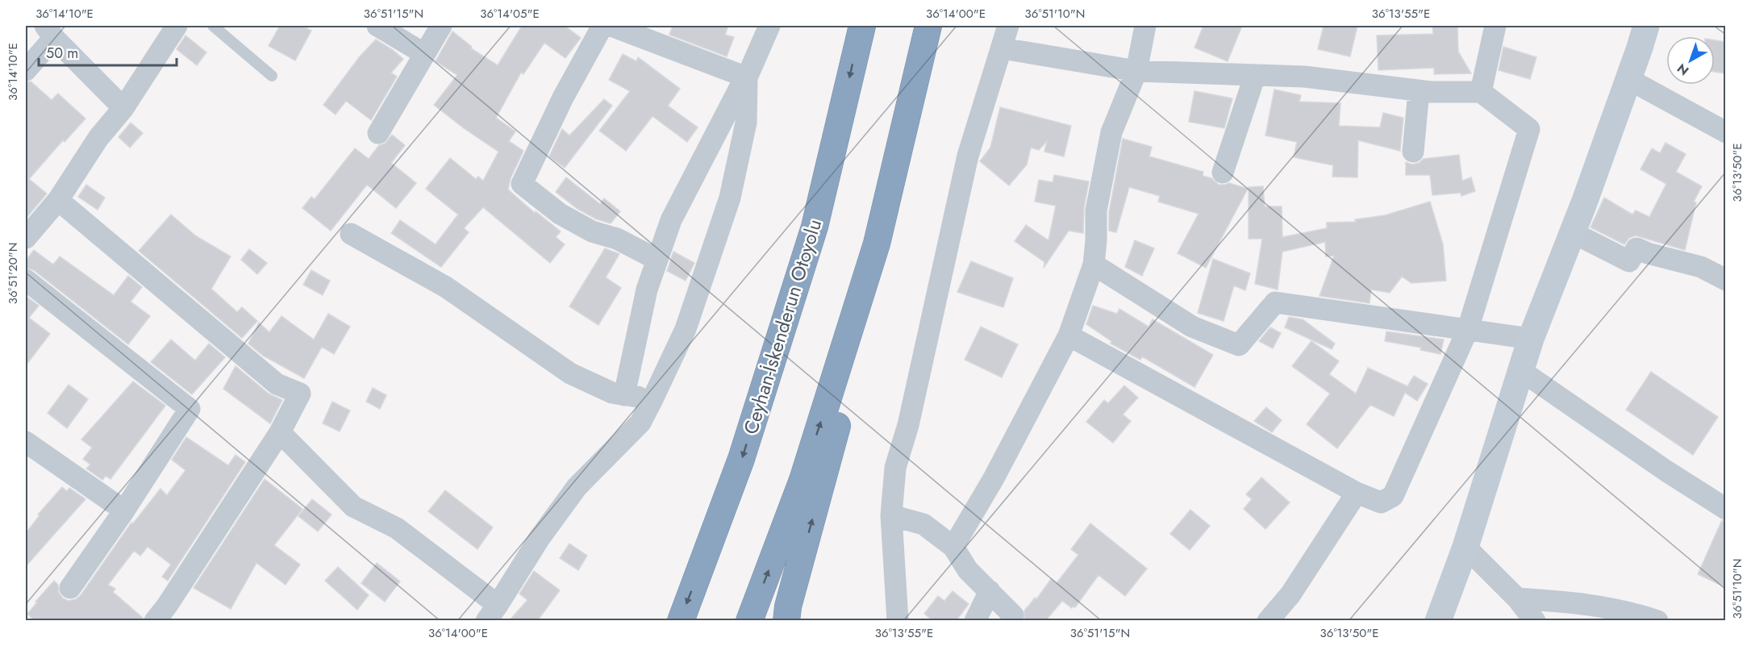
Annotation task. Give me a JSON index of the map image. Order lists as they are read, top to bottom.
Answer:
{
  "streets": {
    "highway": ["Ceyhan-İskenderun Otoyolu"]
  },
  "scale_bar": "50 m",
  "north": "bottom left",
  "coordinates": [
    "36°14'10\"E",
    "36°51'15\"N",
    "36°14'05\"E",
    "36°14'00\"E",
    "36°51'10\"N",
    "36°13'55\"E",
    "36°13'50\"E",
    "36°51'20\"N"
  ]
}
